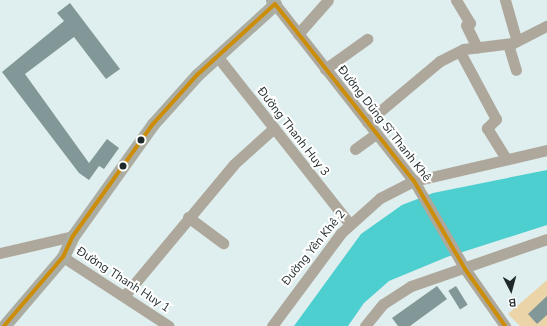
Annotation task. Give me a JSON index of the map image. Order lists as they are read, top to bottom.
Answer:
{
  "streets": {
    "street": [
      "Đường Dũng Sĩ Thanh Khê",
      "Đường Thanh Huy 3",
      "Đường Yên Khê 2",
      "Đường Thanh Huy 1"
    ]
  },
  "crossings": [
    ["Đường Dũng Sĩ Thanh Khê", "Đường Yên Khê 2"],
    ["Đường Thanh Huy 3", "Đường Yên Khê 2"]
  ],
  "north": "bottom"
}
